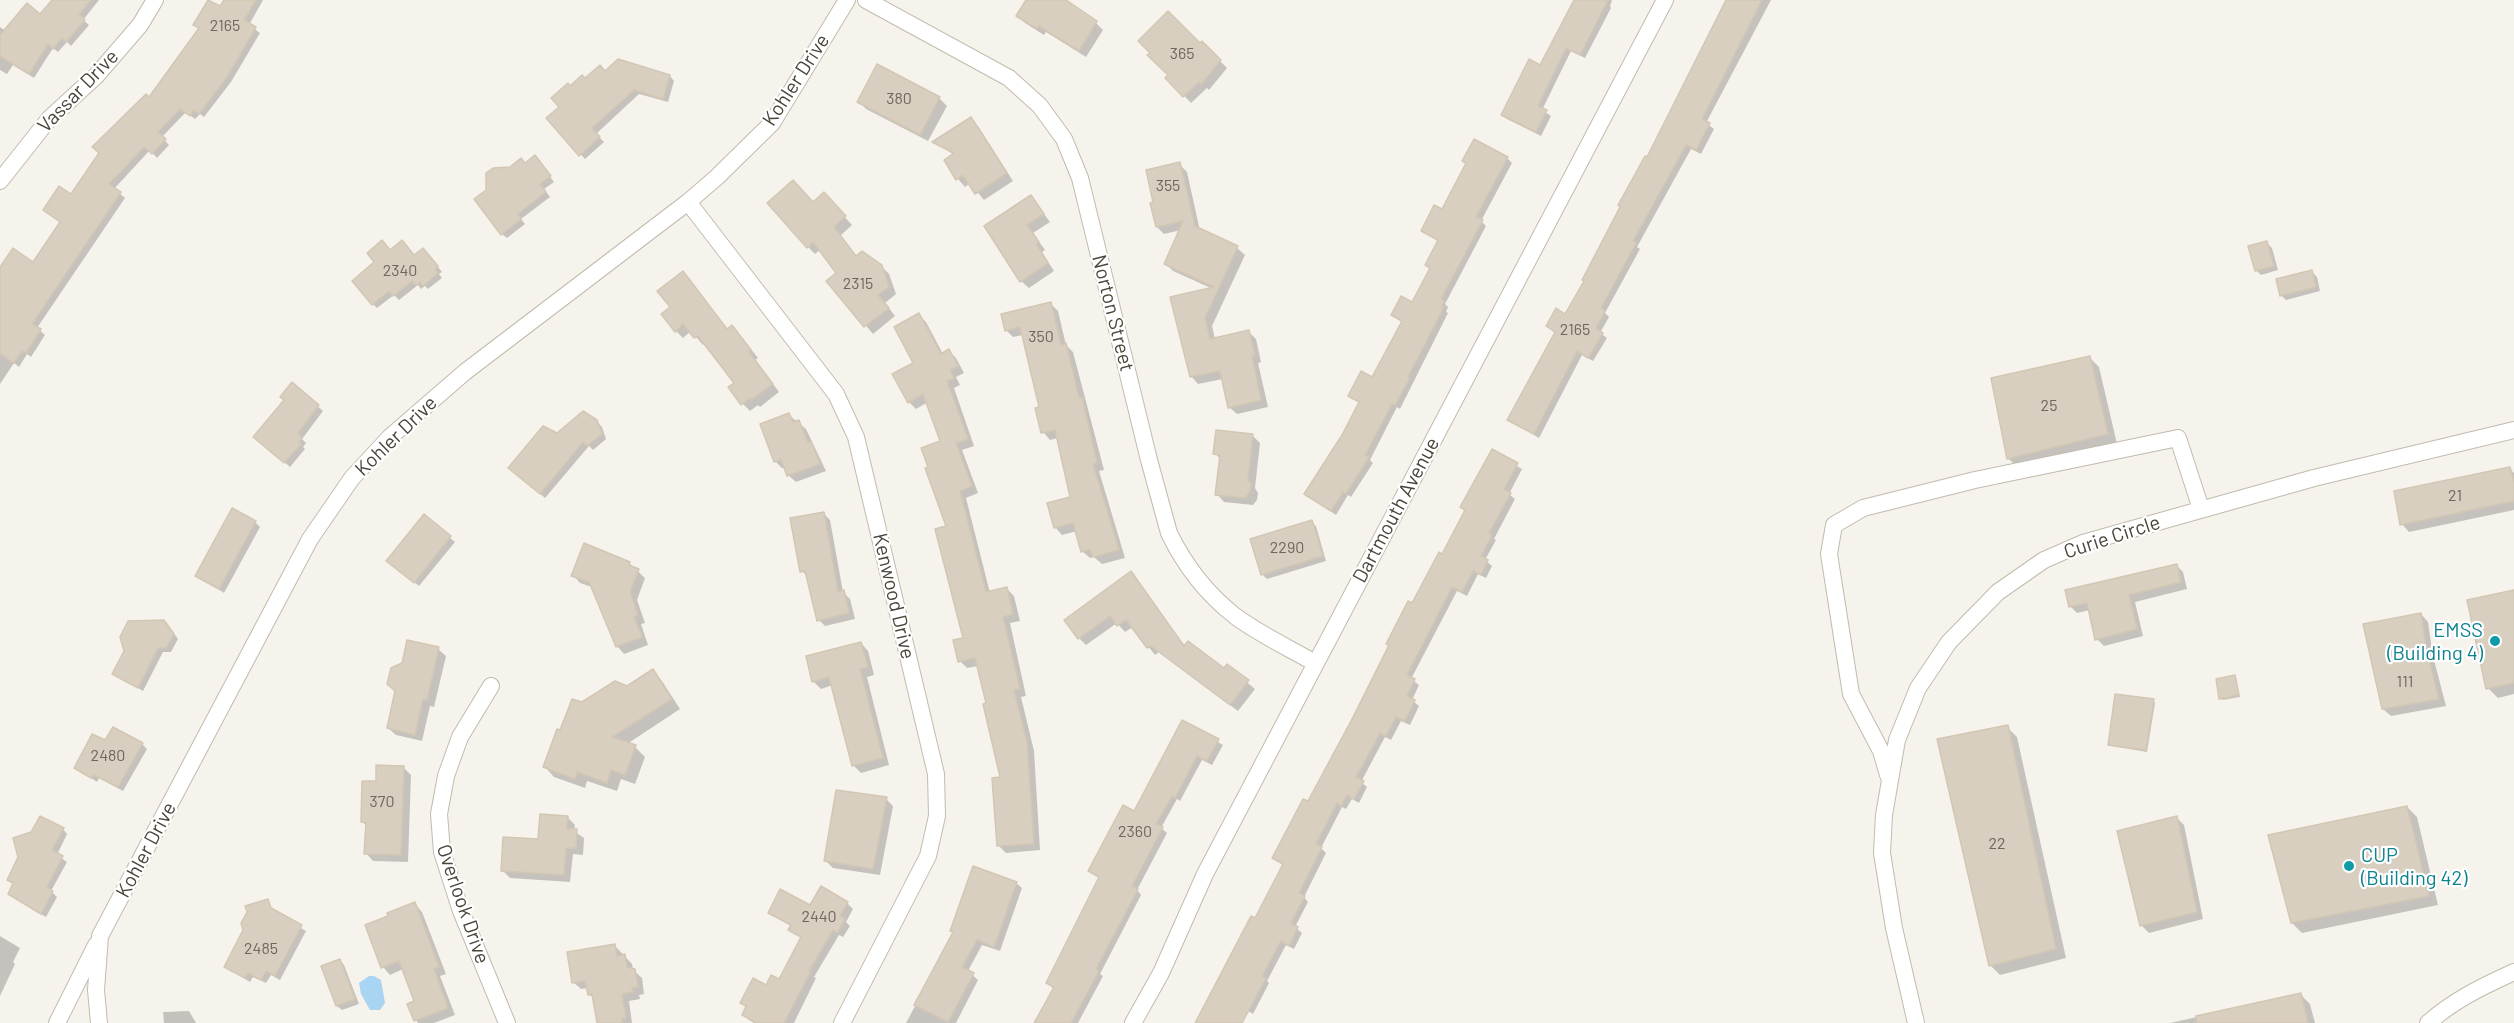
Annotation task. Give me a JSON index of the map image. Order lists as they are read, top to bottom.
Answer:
{
  "streets": {
    "street": [
      "Kohler Drive",
      "Vassar Drive",
      "Norton Street",
      "Dartmouth Avenue",
      "Curie Circle",
      "Kenwood Drive",
      "Overlook Drive"
    ]
  },
  "crossings": [
    ["Kohler Drive", "Kenwood Drive"],
    ["Norton Street", "Dartmouth Avenue"]
  ],
  "places": ["EMSS (Building 4)", "CUP (Building 42)"],
  "house_numbers": [
    "2165",
    "365",
    "380",
    "355",
    "2340",
    "2315",
    "2165",
    "350",
    "25",
    "21",
    "2290",
    "111",
    "2480",
    "370",
    "2360",
    "22",
    "2440",
    "2485"
  ]
}
